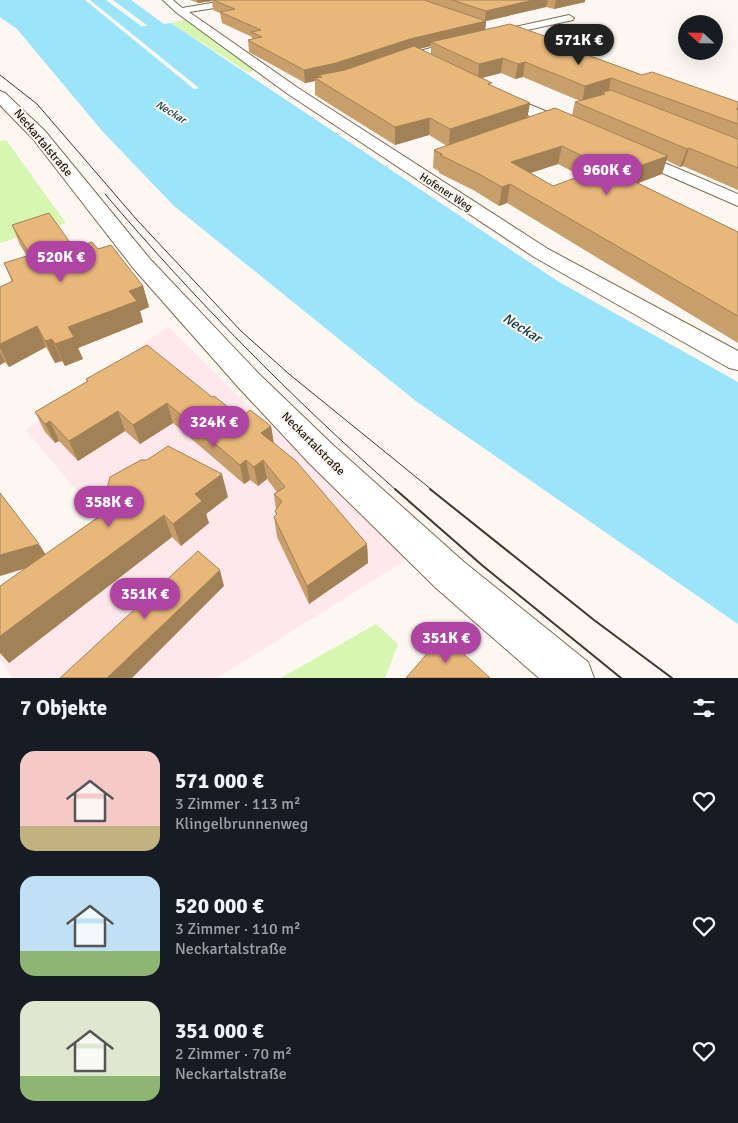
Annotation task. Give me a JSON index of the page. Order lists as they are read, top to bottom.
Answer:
{
  "streets": {
    "main road": ["Neckartalstraße"],
    "street": ["Hofener Weg"]
  },
  "water": ["Neckar"],
  "north": "left",
  "page": {
    "price": [
      "571K €",
      "960K €",
      "520K €",
      "324K €",
      "358K €",
      "351K €",
      "351K €"
    ],
    "heading": "7 Objekte",
    "list": [
      {
        "name": "571 000 €",
        "note": "3 Zimmer · 113 m² · Klingelbrunnenweg"
      },
      {
        "name": "520 000 €",
        "note": "3 Zimmer · 110 m² · Neckartalstraße"
      },
      {
        "name": "351 000 €",
        "note": "2 Zimmer · 70 m² · Neckartalstraße"
      }
    ]
  }
}
